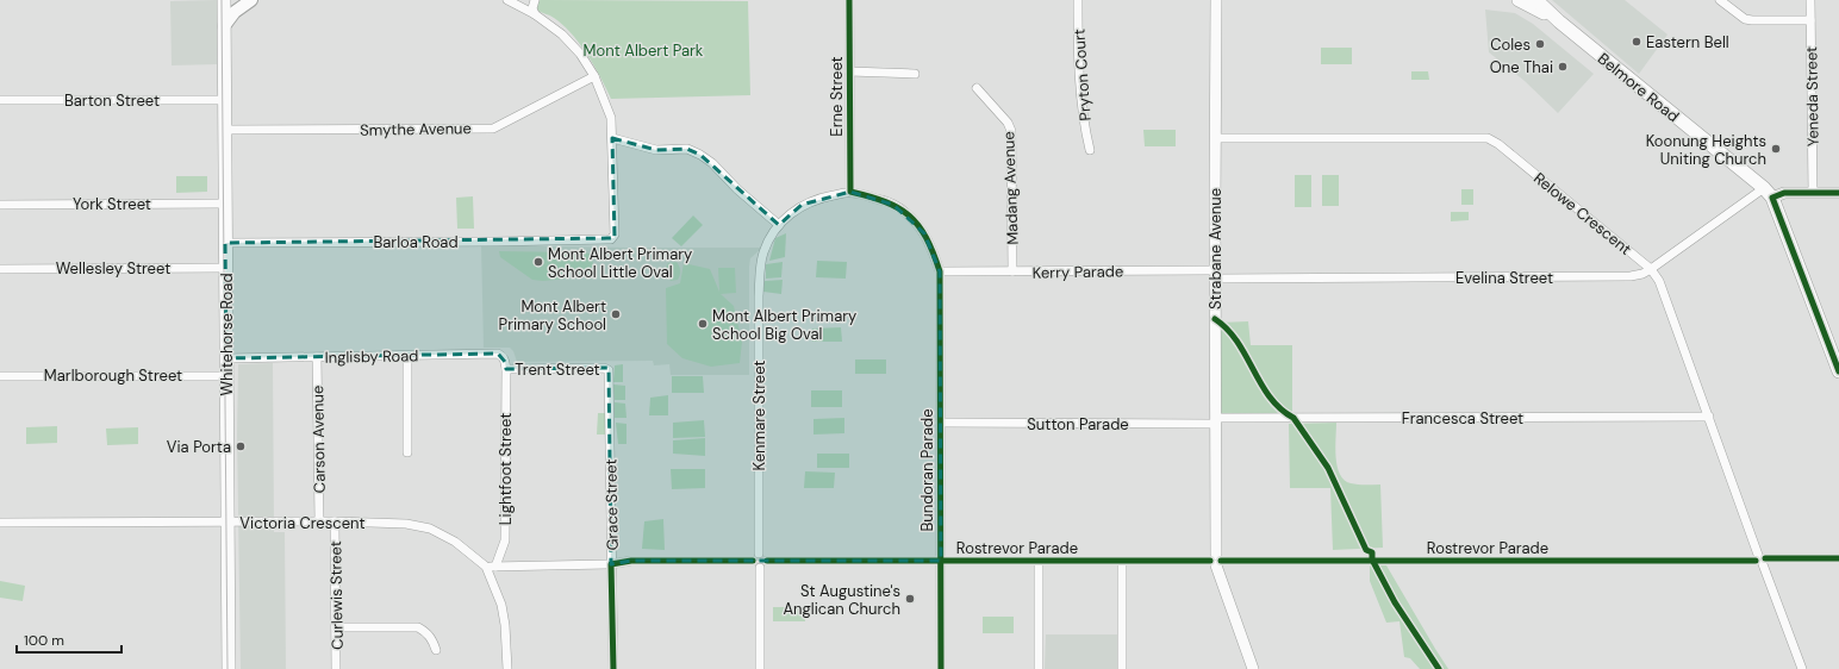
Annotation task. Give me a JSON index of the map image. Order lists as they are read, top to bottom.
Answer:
{
  "streets": {
    "main road": ["Belmore Road", "Whitehorse Road"],
    "street": [
      "Pryton Court",
      "Erne Street",
      "Yeneda Street",
      "Barton Street",
      "Smythe Avenue",
      "Madang Avenue",
      "York Street",
      "Relowe Crescent",
      "Barloa Road",
      "Strabane Avenue",
      "Wellesley Street",
      "Kerry Parade",
      "Evelina Street",
      "Inglisby Road",
      "Trent Street",
      "Marlborough Street",
      "Kenmare Street",
      "Francesca Street",
      "Sutton Parade",
      "Carson Avenue",
      "Lightfoot Street",
      "Bundoran Parade",
      "Grace Street",
      "Victoria Crescent",
      "Rostrevor Parade",
      "Curlewis Street"
    ]
  },
  "crossings": [
    ["Belmore Road", "Evelina Street"],
    ["Erne Street", "Kenmare Street"],
    ["Erne Street", "Bundoran Parade"],
    ["Barton Street", "Whitehorse Road"],
    ["Smythe Avenue", "Whitehorse Road"],
    ["Madang Avenue", "Kerry Parade"],
    ["York Street", "Whitehorse Road"],
    ["Relowe Crescent", "Strabane Avenue"],
    ["Relowe Crescent", "Evelina Street"],
    ["Relowe Crescent", "Francesca Street"],
    ["Relowe Crescent", "Rostrevor Parade"],
    ["Barloa Road", "Whitehorse Road"],
    ["Strabane Avenue", "Kerry Parade"],
    ["Strabane Avenue", "Evelina Street"],
    ["Strabane Avenue", "Francesca Street"],
    ["Strabane Avenue", "Sutton Parade"],
    ["Strabane Avenue", "Rostrevor Parade"],
    ["Wellesley Street", "Whitehorse Road"],
    ["Kerry Parade", "Evelina Street"],
    ["Kerry Parade", "Bundoran Parade"],
    ["Whitehorse Road", "Inglisby Road"],
    ["Whitehorse Road", "Marlborough Street"],
    ["Whitehorse Road", "Victoria Crescent"],
    ["Inglisby Road", "Trent Street"],
    ["Inglisby Road", "Carson Avenue"],
    ["Inglisby Road", "Lightfoot Street"],
    ["Trent Street", "Lightfoot Street"],
    ["Trent Street", "Grace Street"],
    ["Kenmare Street", "Bundoran Parade"],
    ["Kenmare Street", "Rostrevor Parade"],
    ["Francesca Street", "Sutton Parade"],
    ["Sutton Parade", "Bundoran Parade"],
    ["Carson Avenue", "Victoria Crescent"],
    ["Bundoran Parade", "Rostrevor Parade"],
    ["Victoria Crescent", "Curlewis Street"]
  ],
  "parks": ["Mont Albert Park"],
  "places": [
    "Eastern Bell",
    "Coles",
    "One Thai",
    "Koonung Heights Uniting Church",
    "Mont Albert Primary School Little Oval",
    "Mont Albert Primary School",
    "Mont Albert Primary School Big Oval",
    "Via Porta",
    "St Augustine's Anglican Church"
  ],
  "scale_bar": "100 m"
}
